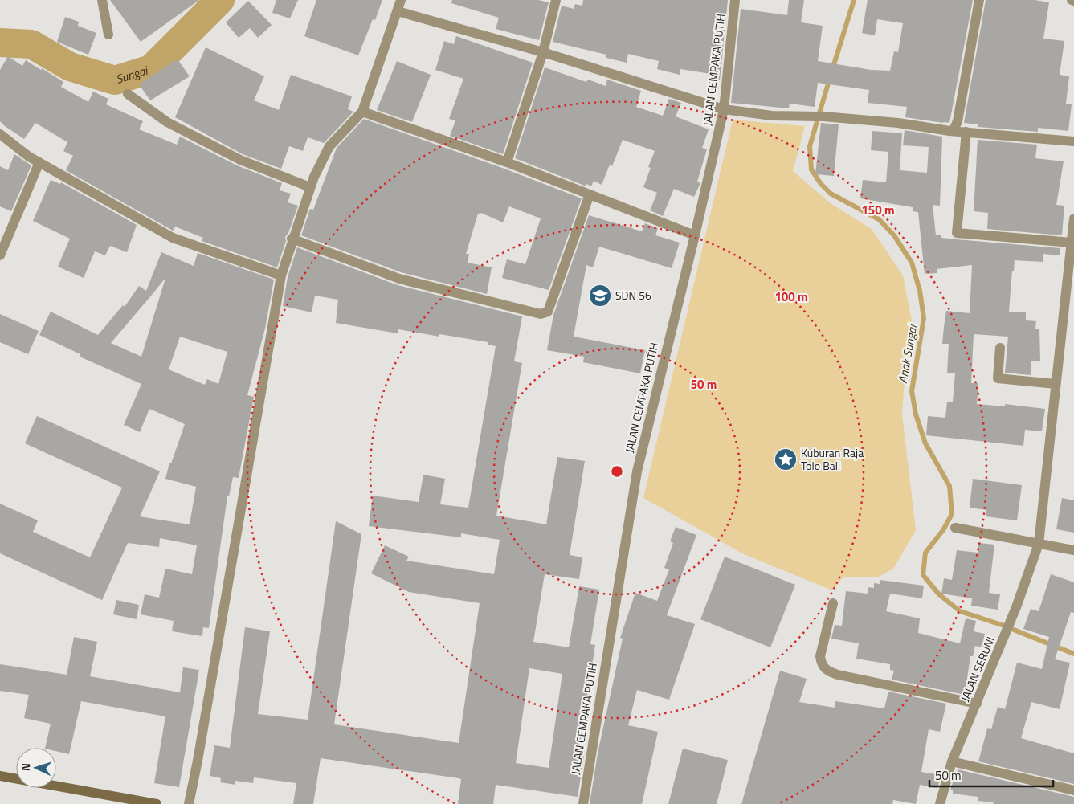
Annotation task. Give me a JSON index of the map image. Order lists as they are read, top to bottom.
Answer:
{
  "streets": {
    "street": ["JALAN CEMPAKA PUTIH", "JALAN SERUNI"]
  },
  "water": ["Sungai", "Anak Sungai"],
  "places": {
    "school or university": ["SDN 56"],
    "place": ["Kuburan Raja Tolo Bali"]
  },
  "scale_bar": "50 m",
  "north": "left",
  "rings": ["150 m", "100 m", "50 m"]
}
